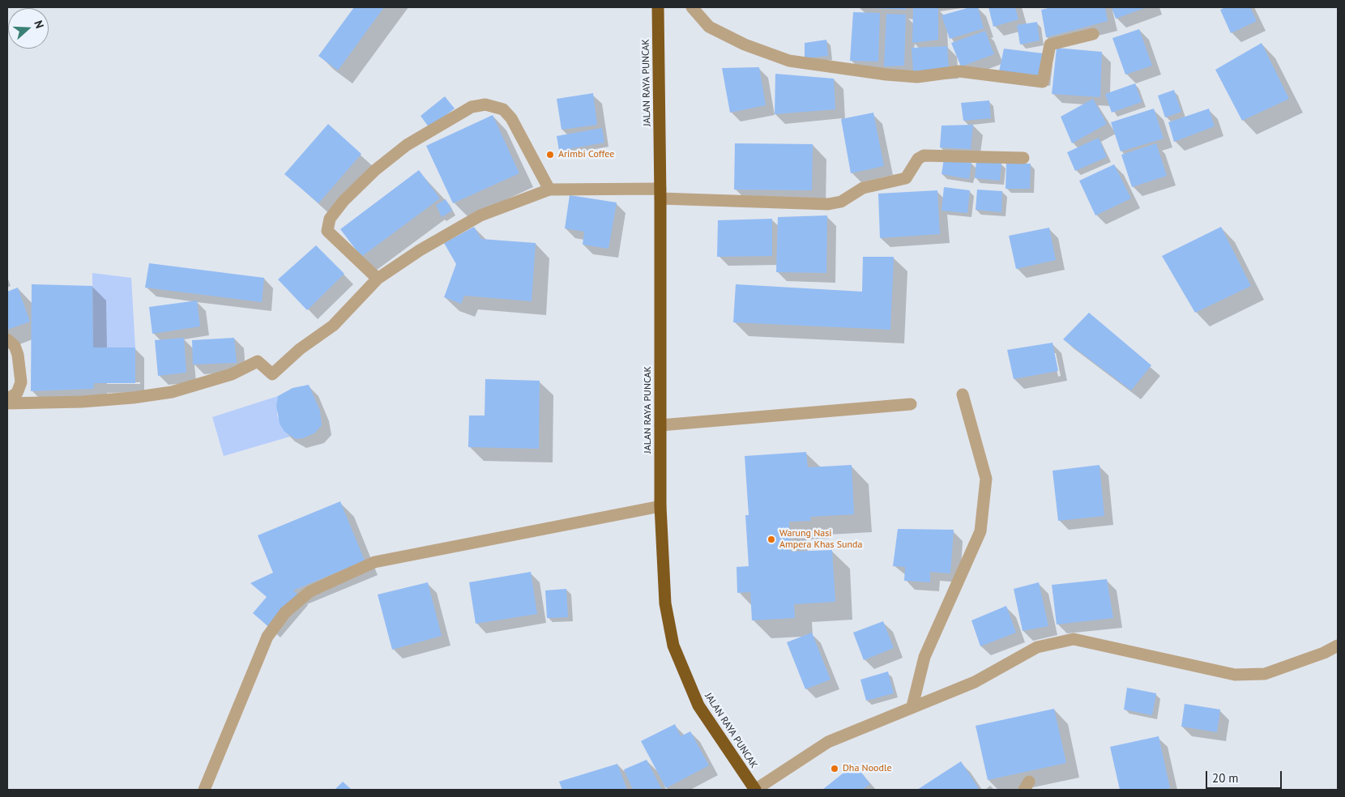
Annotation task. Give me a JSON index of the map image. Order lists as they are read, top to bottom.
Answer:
{
  "streets": {
    "highway": ["JALAN RAYA PUNCAK"]
  },
  "places": ["Arimbi Coffee", "Warung Nasi Ampera Khas Sunda", "Dha Noodle"],
  "scale_bar": "20 m",
  "north": "right"
}
